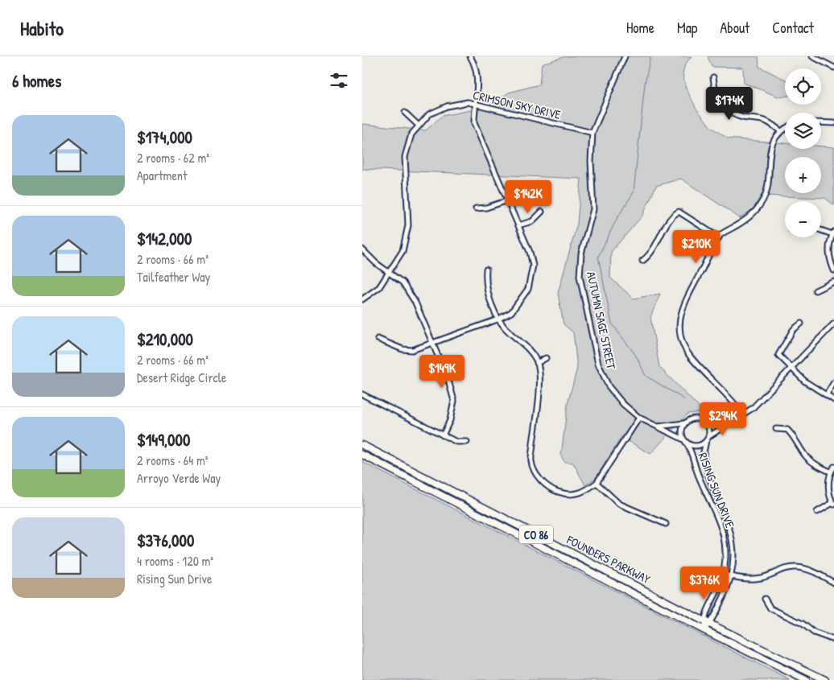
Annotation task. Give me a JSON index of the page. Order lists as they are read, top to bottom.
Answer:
{
  "streets": {
    "highway": ["CO 86", "FOUNDERS PARKWAY"],
    "street": ["CRIMSON SKY DRIVE", "AUTUMN SAGE STREET", "RISING SUN DRIVE"]
  },
  "crossings": [
    ["CRIMSON SKY DRIVE", "AUTUMN SAGE STREET"],
    ["AUTUMN SAGE STREET", "RISING SUN DRIVE"],
    ["RISING SUN DRIVE", "FOUNDERS PARKWAY"]
  ],
  "page": {
    "header": "Habito",
    "nav": [
      "Home",
      "Map",
      "About",
      "Contact"
    ],
    "heading": "6 homes",
    "map_buttons": ["+", "−"],
    "price": [
      "$174K",
      "$142K",
      "$210K",
      "$149K",
      "$294K",
      "$376K"
    ],
    "list": [
      {
        "name": "$174,000",
        "note": "2 rooms · 62 m² · Apartment"
      },
      {
        "name": "$142,000",
        "note": "2 rooms · 66 m² · Tailfeather Way"
      },
      {
        "name": "$210,000",
        "note": "2 rooms · 66 m² · Desert Ridge Circle"
      },
      {
        "name": "$149,000",
        "note": "2 rooms · 64 m² · Arroyo Verde Way"
      },
      {
        "name": "$376,000",
        "note": "4 rooms · 120 m² · Rising Sun Drive"
      }
    ]
  }
}
